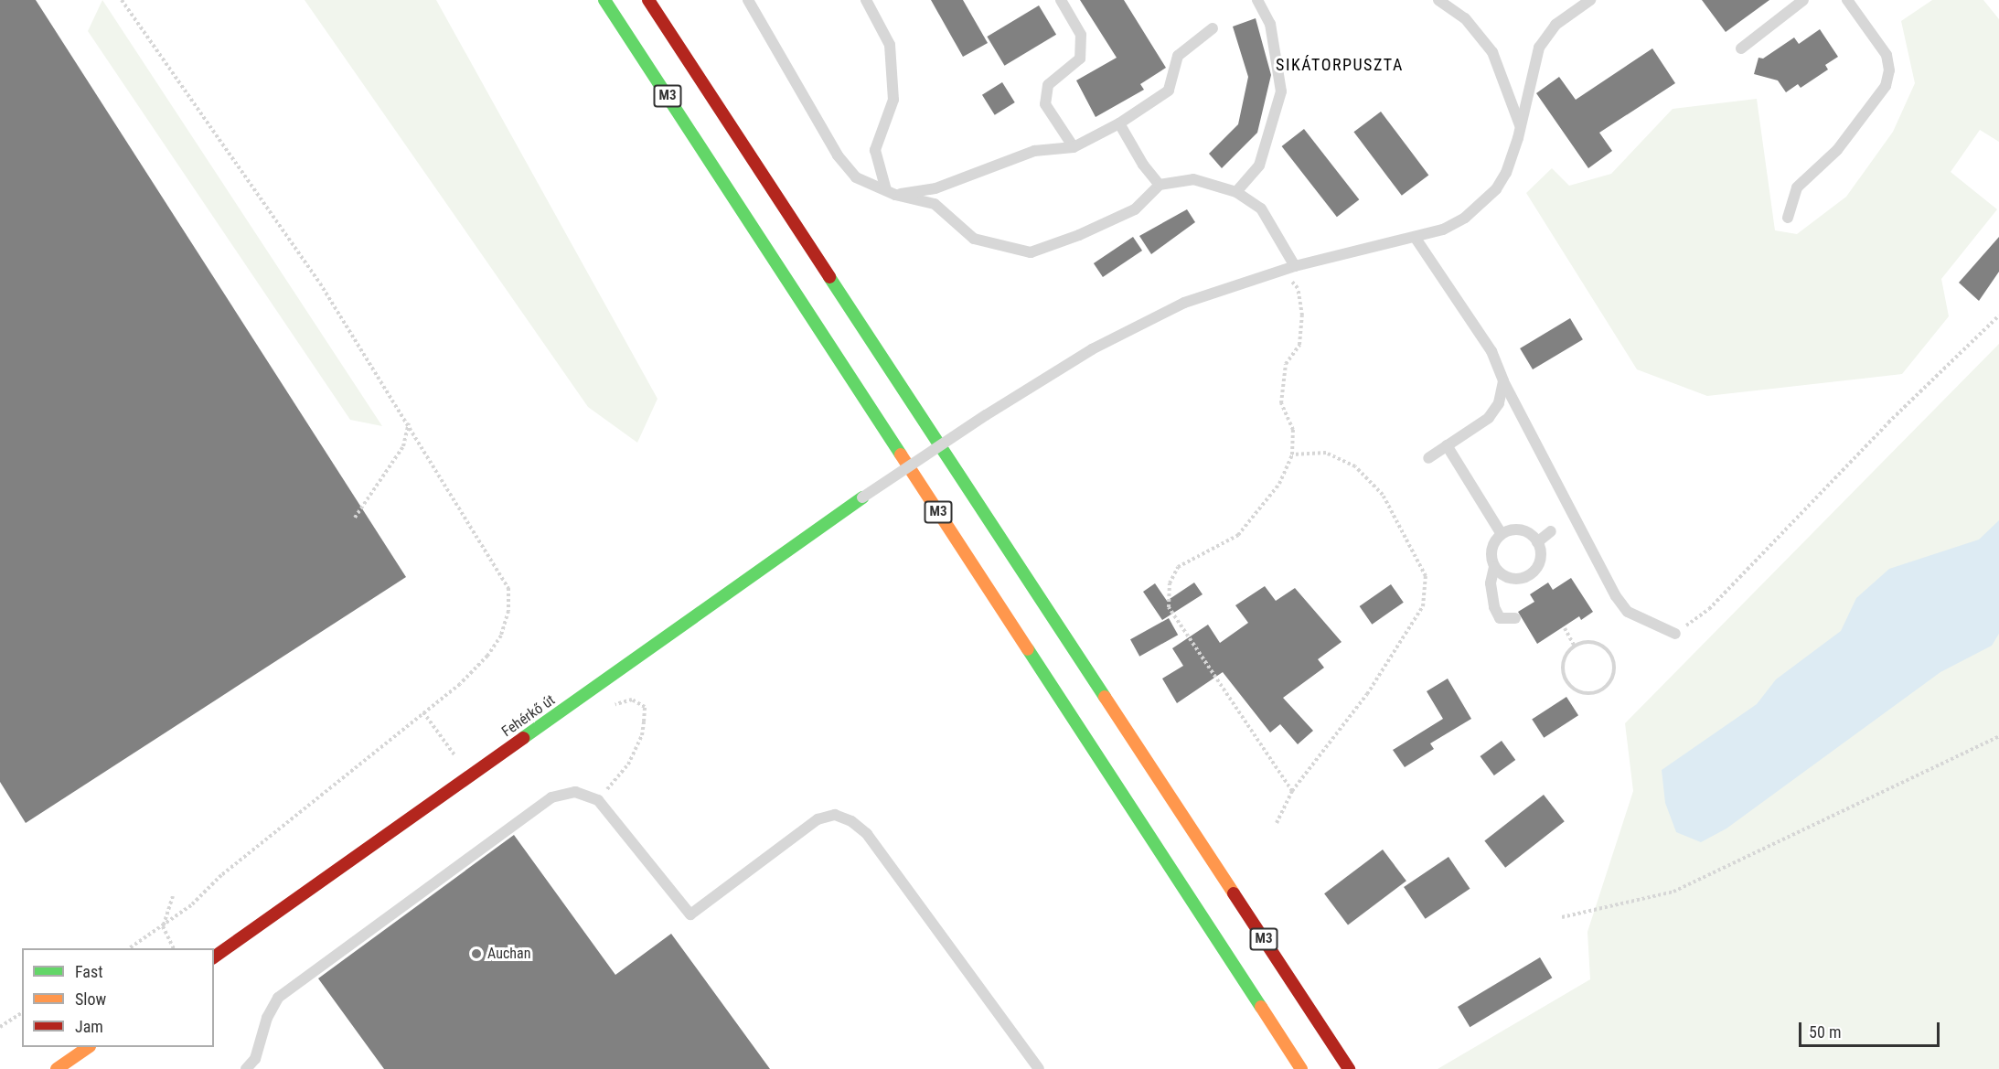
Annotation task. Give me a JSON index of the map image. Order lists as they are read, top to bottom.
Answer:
{
  "streets": {
    "main road": ["M3", "Fehérkő út"]
  },
  "districts": ["SIKÁTORPUSZTA"],
  "places": ["Auchan"],
  "legend": ["Fast", "Slow", "Jam"],
  "scale_bar": "50 m"
}
